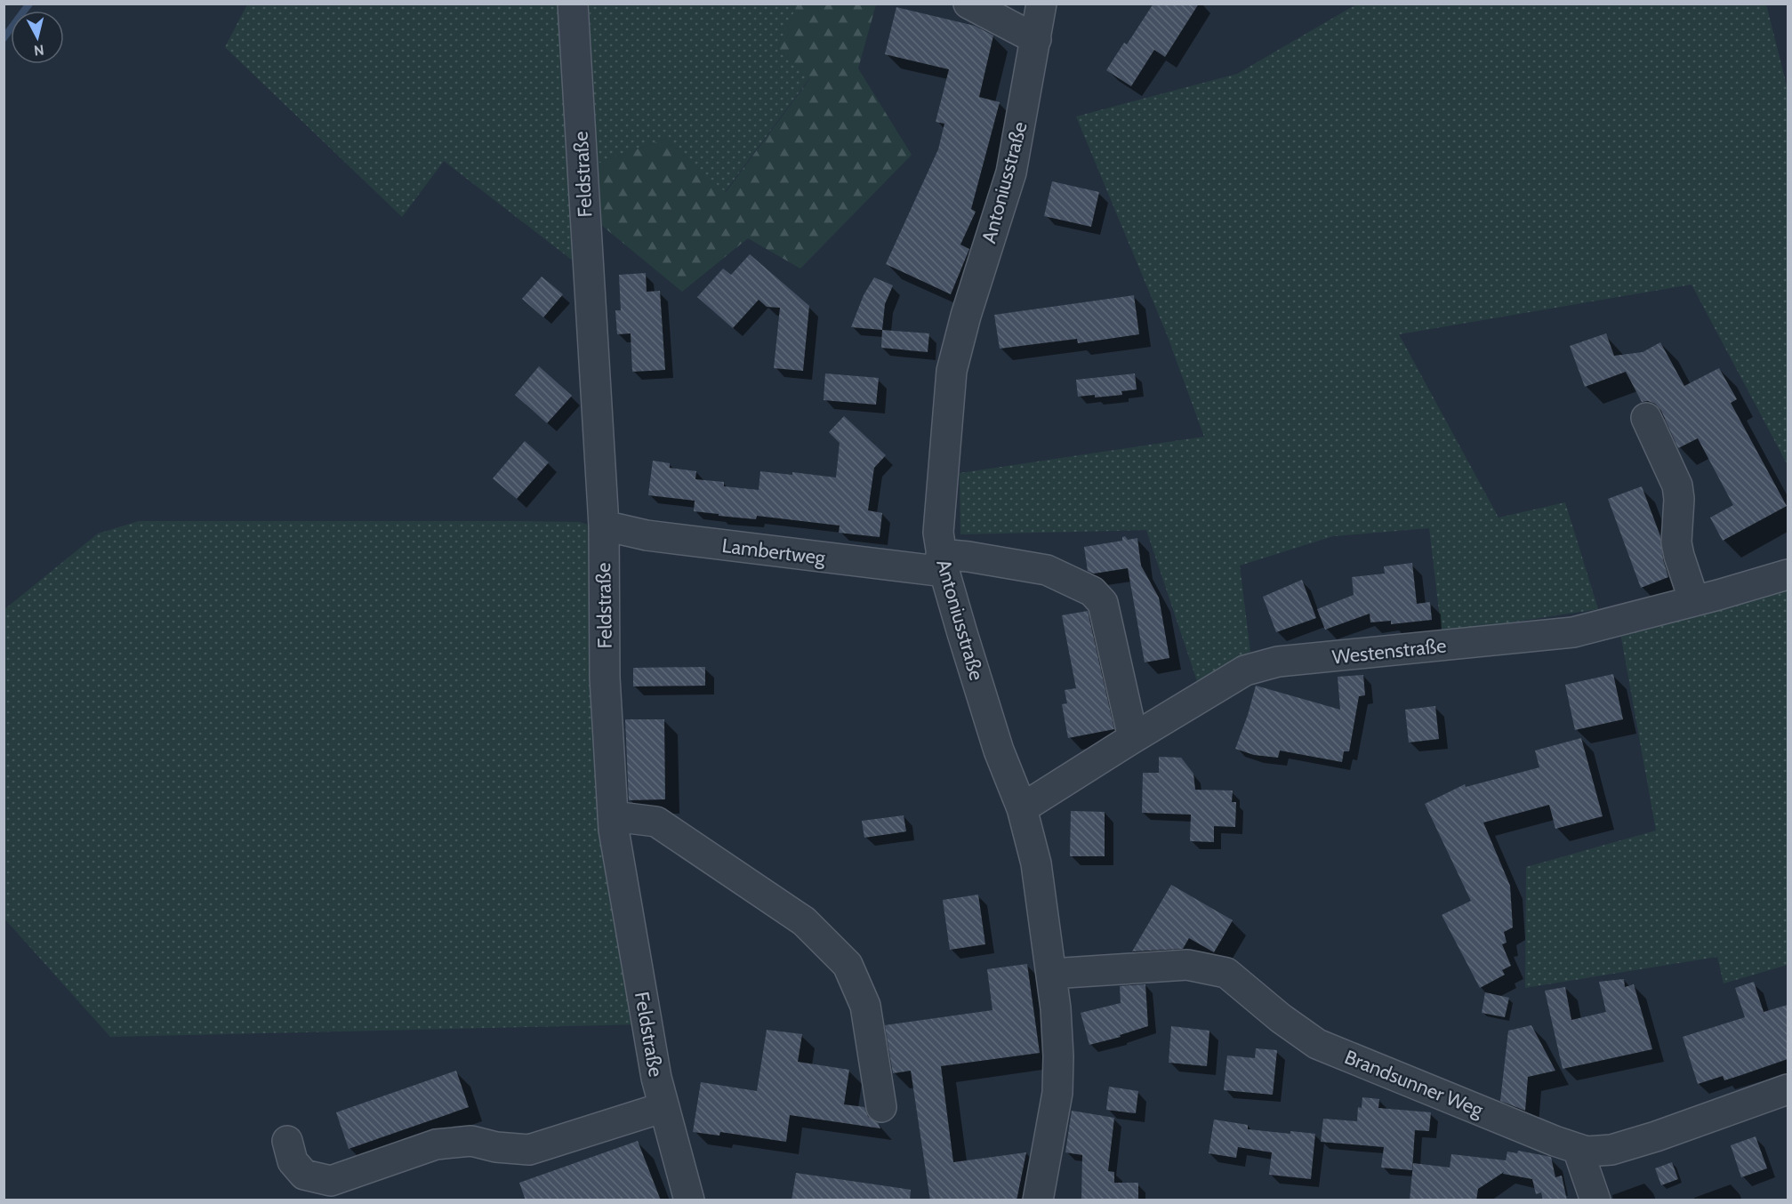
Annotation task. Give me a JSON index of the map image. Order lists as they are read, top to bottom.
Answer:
{
  "streets": {
    "street": [
      "Feldstraße",
      "Antoniusstraße",
      "Lambertweg",
      "Westenstraße",
      "Brandsunner Weg"
    ]
  },
  "crossings": [
    ["Feldstraße", "Lambertweg"],
    ["Antoniusstraße", "Lambertweg"],
    ["Antoniusstraße", "Westenstraße"],
    ["Antoniusstraße", "Brandsunner Weg"],
    ["Lambertweg", "Westenstraße"]
  ],
  "north": "bottom"
}
